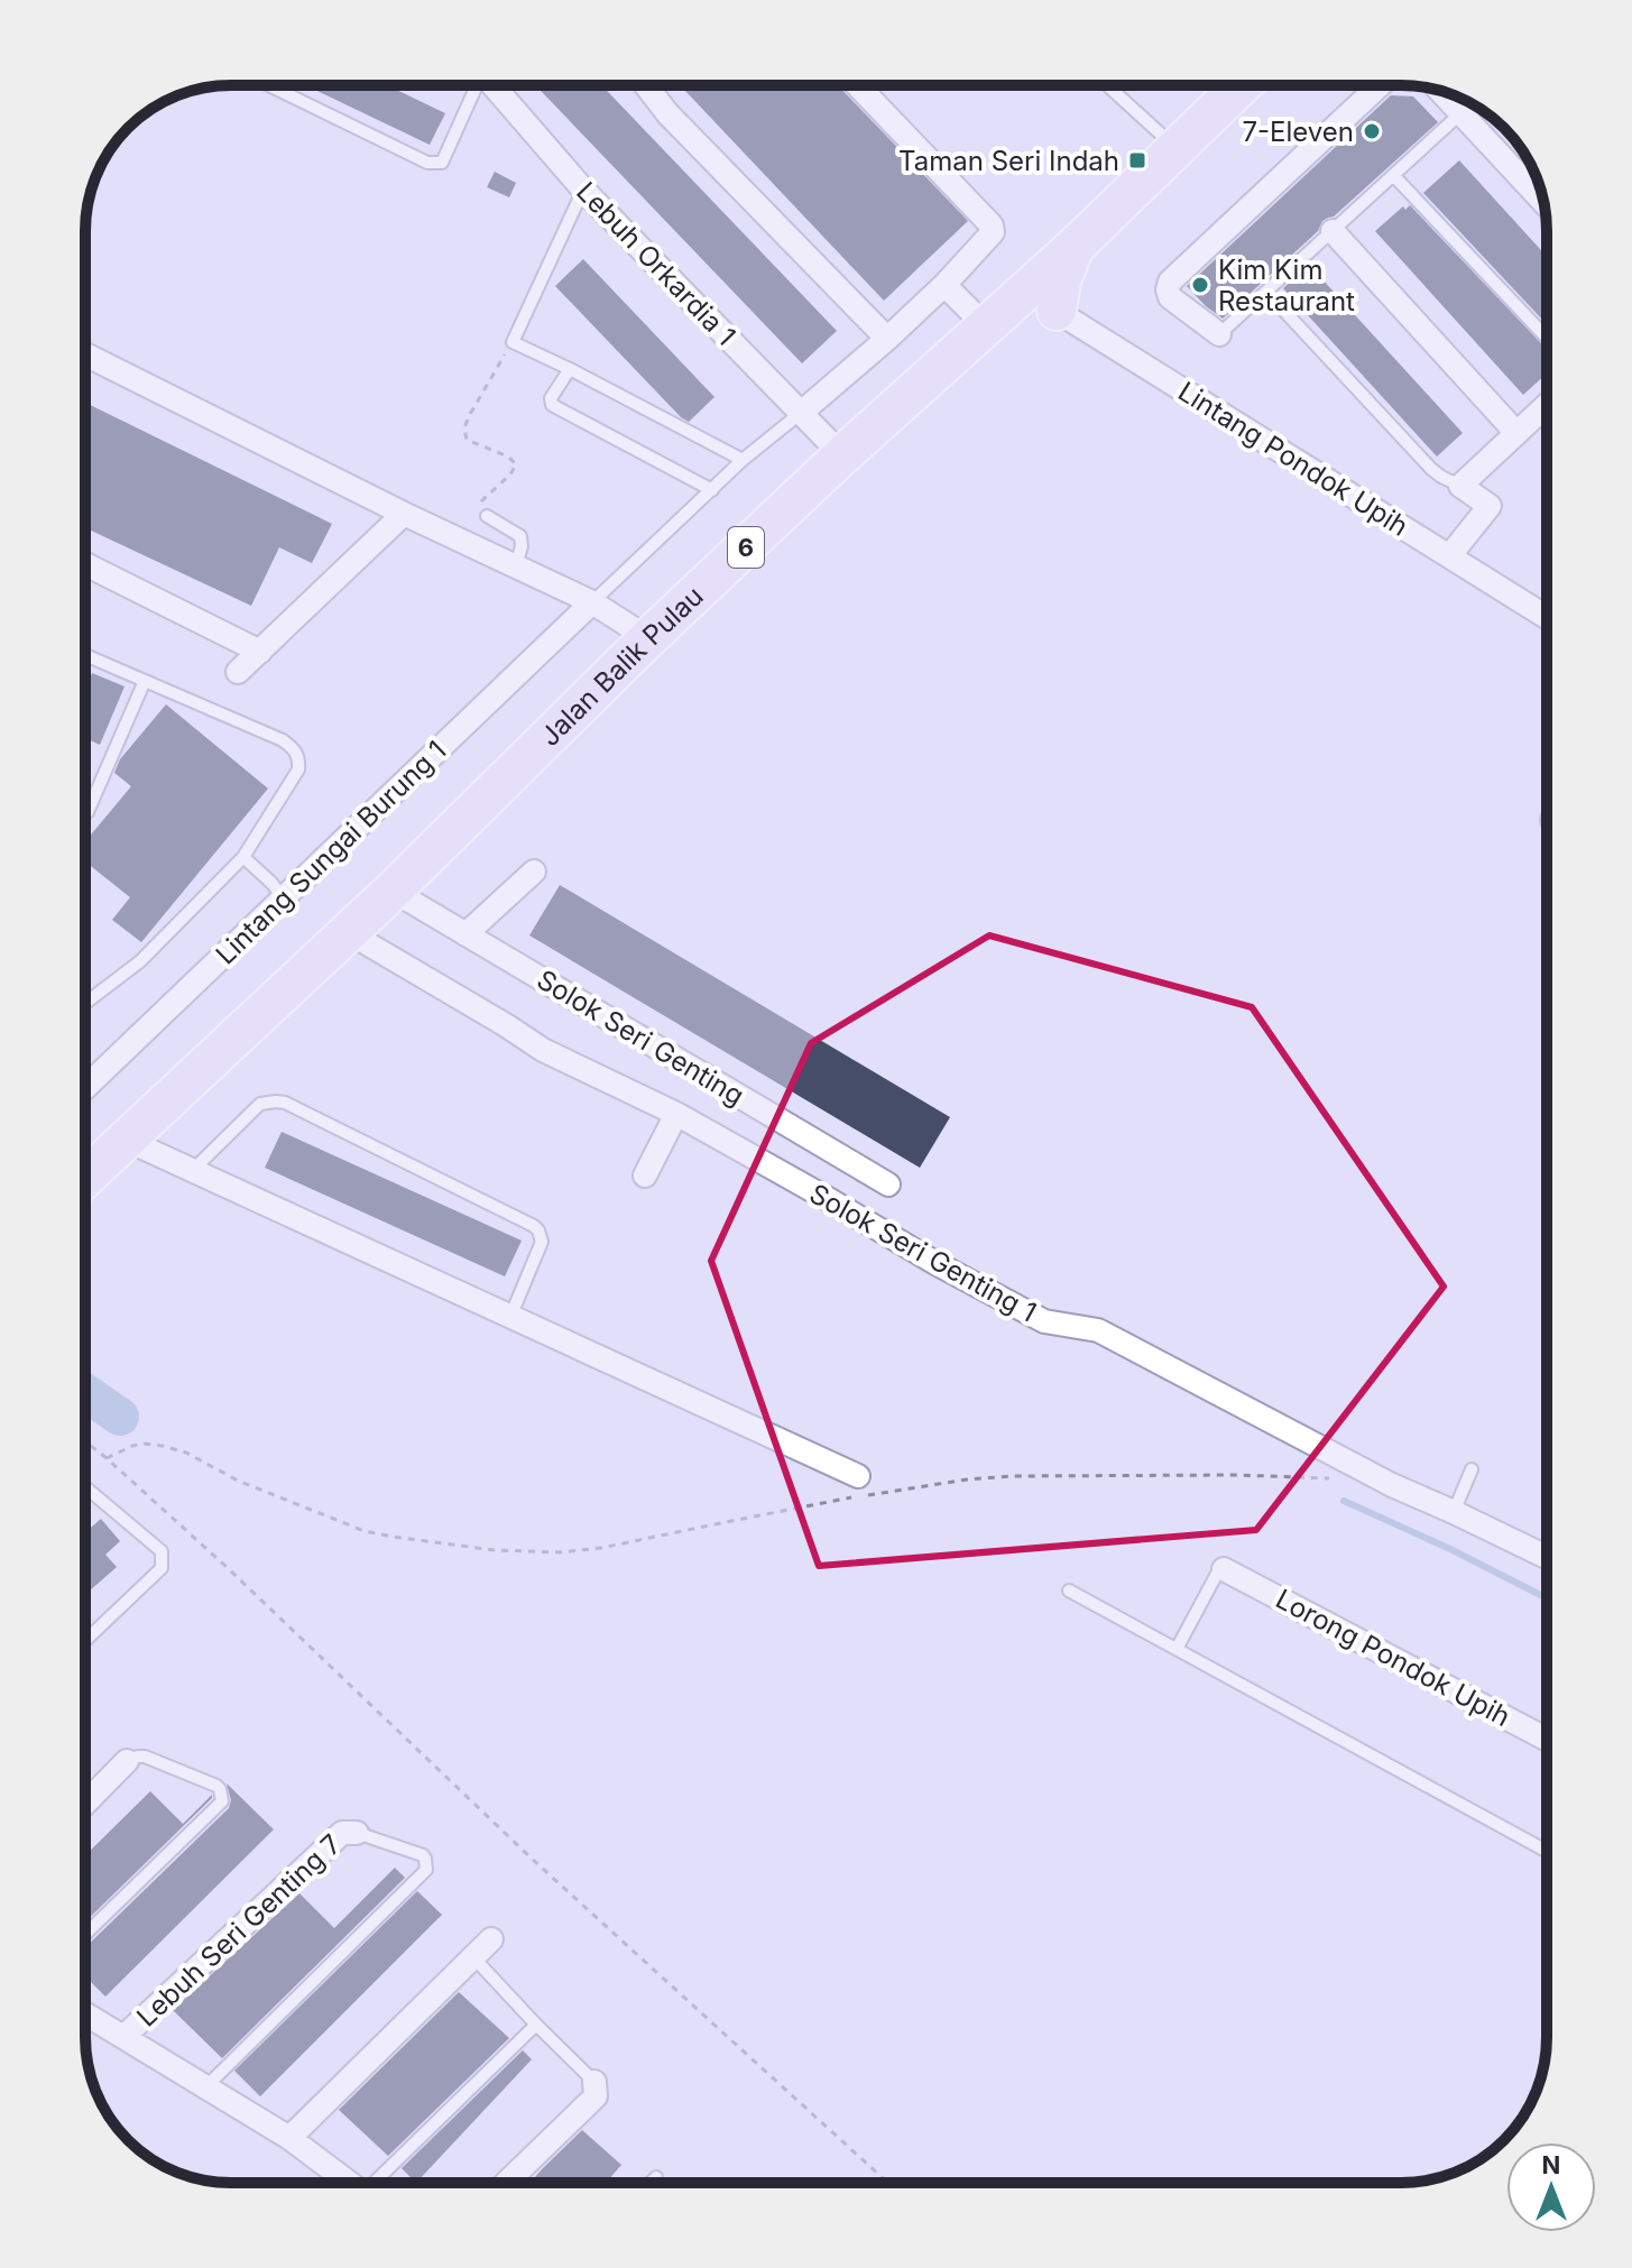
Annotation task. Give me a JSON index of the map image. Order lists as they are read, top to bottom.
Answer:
{
  "streets": {
    "main road": ["6", "Jalan Balik Pulau"],
    "street": [
      "Lebuh Orkardia 1",
      "Lintang Pondok Upih",
      "Lintang Sungai Burung 1",
      "Solok Seri Genting",
      "Solok Seri Genting 1",
      "Lorong Pondok Upih",
      "Lebuh Seri Genting 7"
    ]
  },
  "crossings": [
    ["Lebuh Orkardia 1", "Jalan Balik Pulau"],
    ["Lintang Pondok Upih", "Jalan Balik Pulau"],
    ["Jalan Balik Pulau", "Solok Seri Genting"],
    ["Jalan Balik Pulau", "Solok Seri Genting 1"]
  ],
  "places": {
    "other": ["7-Eleven", "Kim Kim Restaurant"],
    "transit": ["Taman Seri Indah"]
  },
  "north": "top"
}
